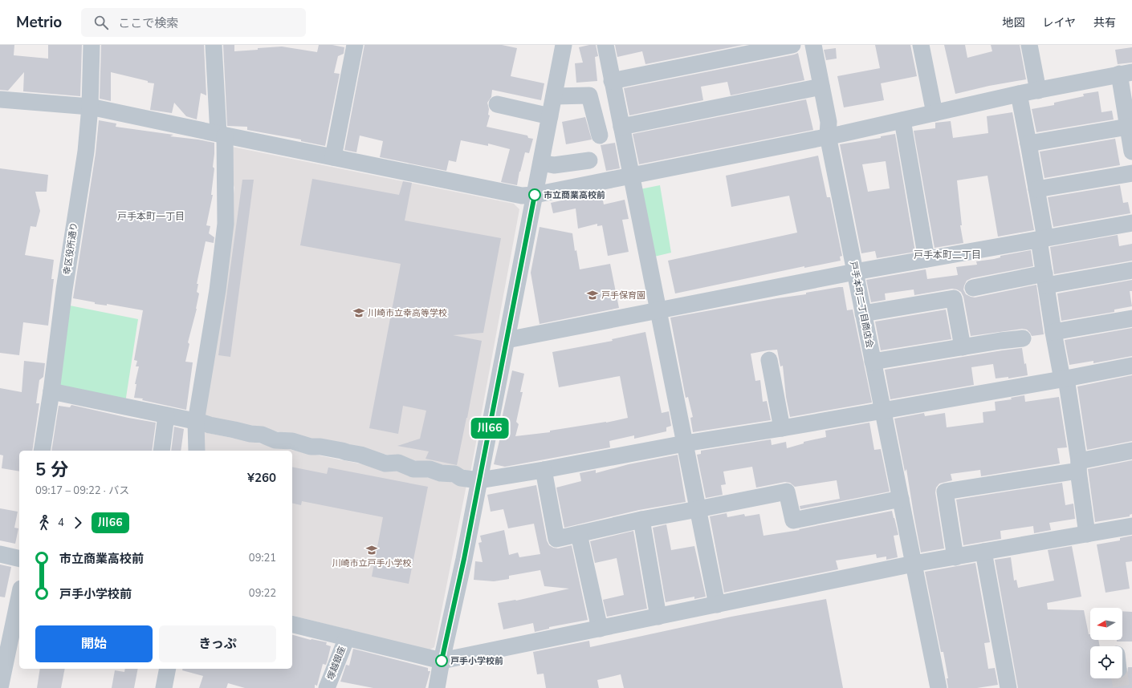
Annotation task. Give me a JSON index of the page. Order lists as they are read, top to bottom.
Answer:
{
  "streets": {
    "street": ["幸区役所通り", "戸手本町二丁目商店会", "塚越銀座"]
  },
  "districts": ["戸手本町一丁目", "戸手本町二丁目"],
  "places": {
    "other": ["市立商業高校前", "戸手小学校前"],
    "school or university": ["戸手保育園", "川崎市立幸高等学校", "川崎市立戸手小学校"]
  },
  "lines": ["bus line 川66"],
  "north": "left",
  "page": {
    "header": "Metrio",
    "search": "ここで検索",
    "nav": ["地図", "レイヤ", "共有"],
    "on_map": "川66",
    "heading": ["5 分", "09:17 – 09:22 · バス", "¥260"],
    "legs": ["4", "川66"],
    "list": [
      {
        "name": "市立商業高校前",
        "value": "09:21"
      },
      {
        "name": "戸手小学校前",
        "value": "09:22"
      }
    ],
    "buttons": ["開始", "きっぷ"]
  }
}
